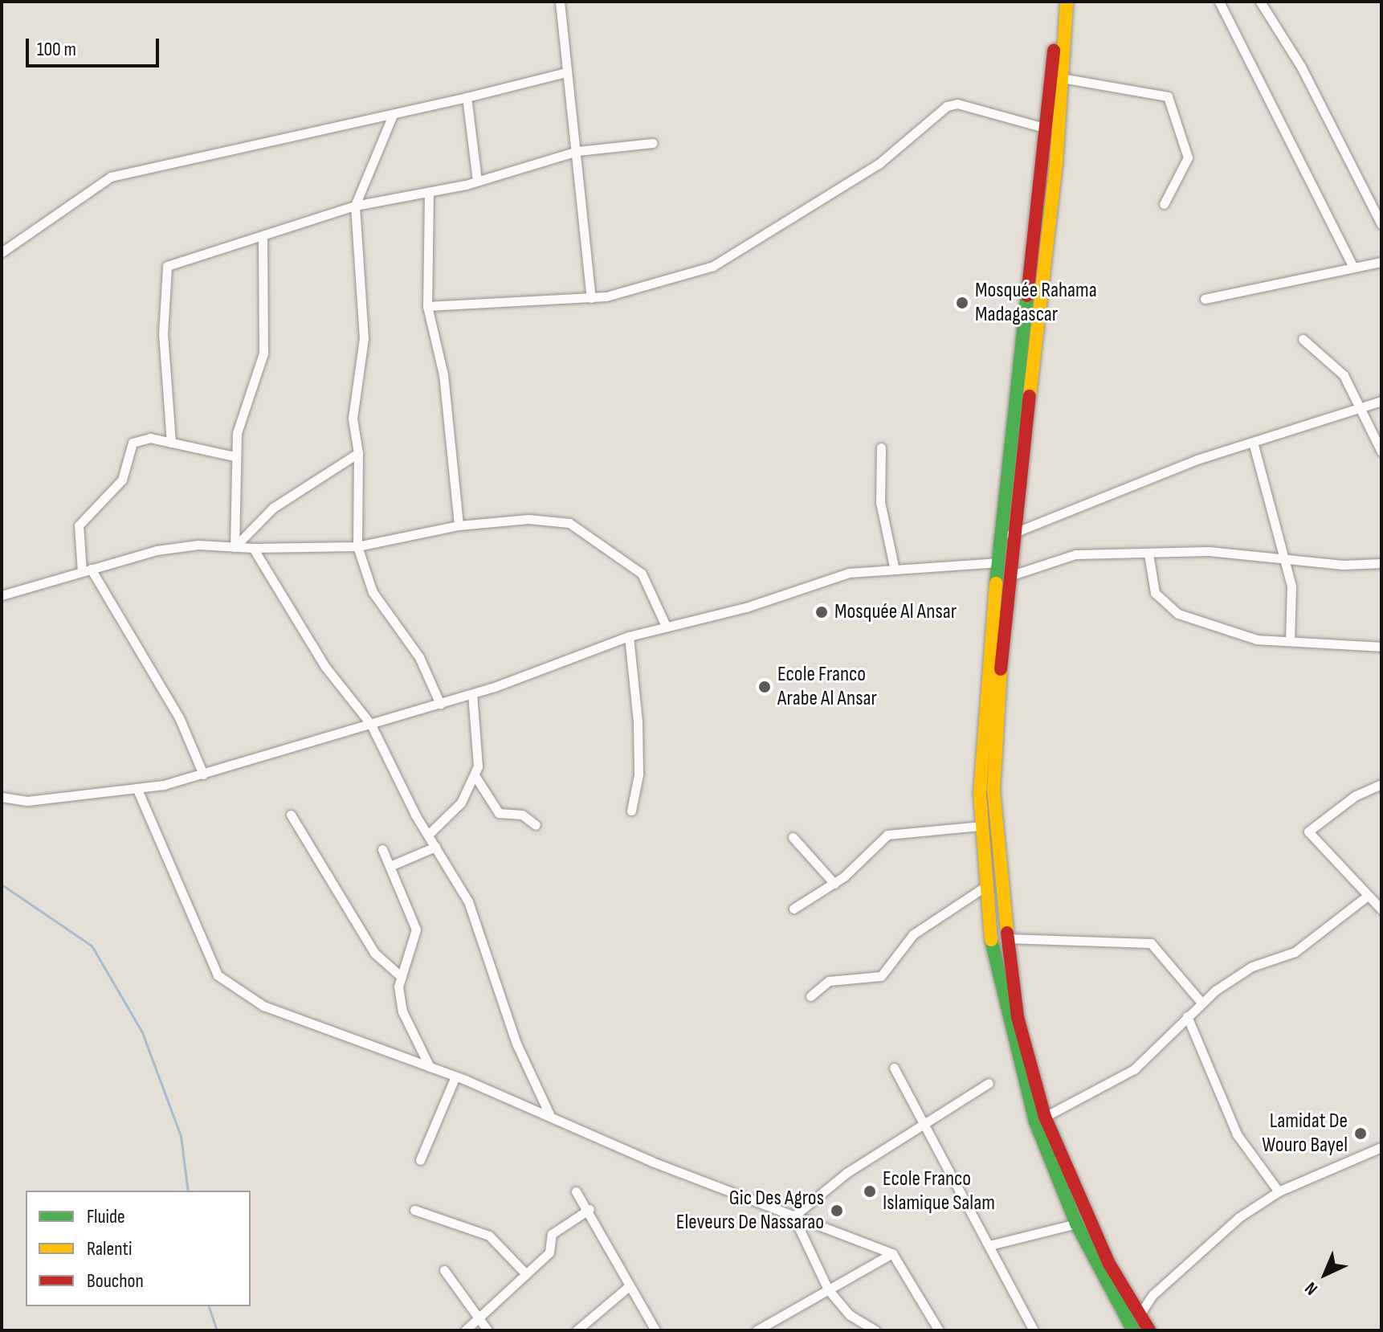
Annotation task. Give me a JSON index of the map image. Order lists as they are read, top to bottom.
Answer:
{
  "places": [
    "Mosquée Rahama Madagascar",
    "Mosquée Al Ansar",
    "Ecole Franco Arabe Al Ansar",
    "Lamidat De Wouro Bayel",
    "Ecole Franco Islamique Salam",
    "Gic Des Agros Eleveurs De Nassarao"
  ],
  "legend": ["Fluide", "Ralenti", "Bouchon"],
  "scale_bar": "100 m",
  "north": "bottom left"
}
